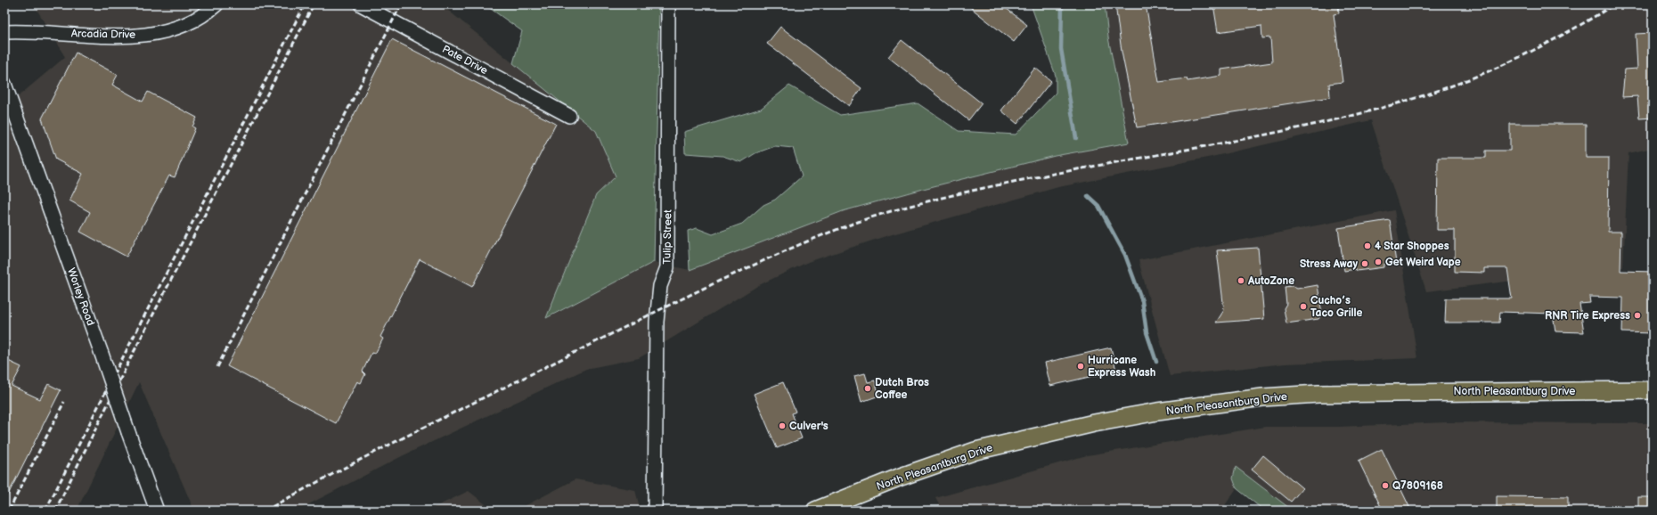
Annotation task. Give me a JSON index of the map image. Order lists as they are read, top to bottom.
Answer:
{
  "streets": {
    "main road": ["North Pleasantburg Drive"],
    "street": [
      "Arcadia Drive",
      "Pate Drive",
      "Tulip Street",
      "Worley Road"
    ]
  },
  "places": [
    "4 Star Shoppes",
    "Get Weird Vape",
    "Stress Away",
    "AutoZone",
    "Cucho’s Taco Grille",
    "RNR Tire Express",
    "Hurricane Express Wash",
    "Dutch Bros Coffee",
    "Culver's",
    "Q7809168"
  ]
}
